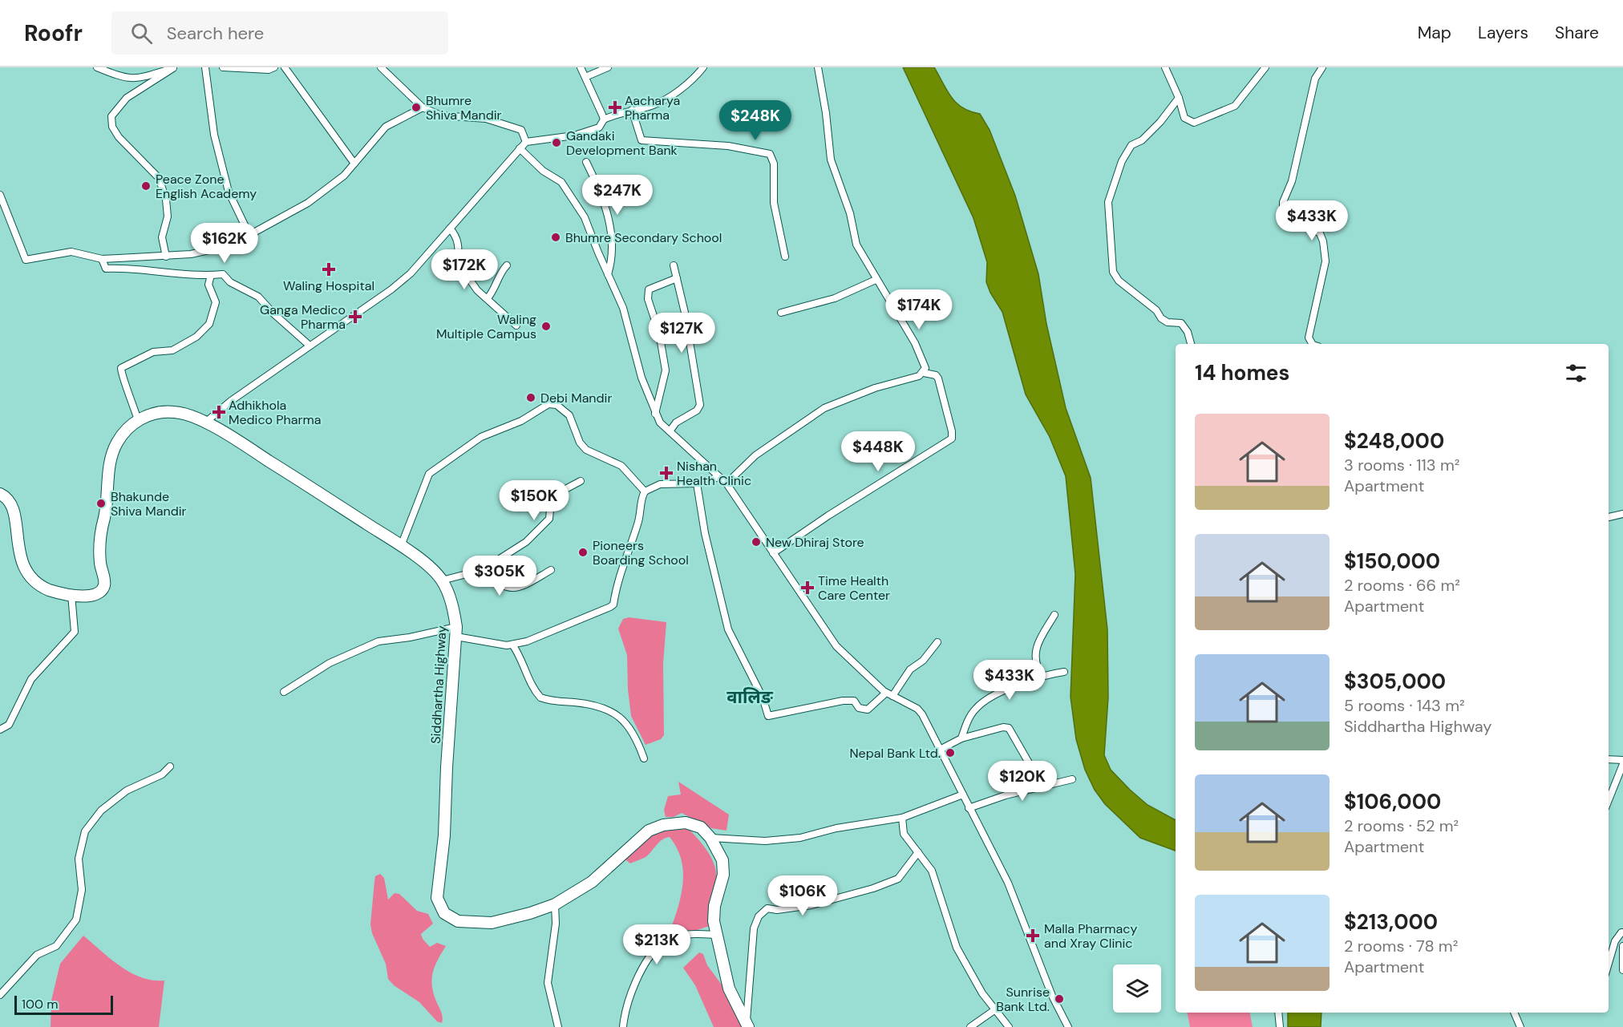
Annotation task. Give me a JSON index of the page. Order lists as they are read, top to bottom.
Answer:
{
  "streets": {
    "highway": ["Siddhartha Highway"]
  },
  "districts": ["वालिङ"],
  "places": {
    "other": [
      "Bhumre Shiva Mandir",
      "Gandaki Development Bank",
      "Peace Zone English Academy",
      "Bhumre Secondary School",
      "Waling Multiple Campus",
      "Debi Mandir",
      "Bhakunde Shiva Mandir",
      "New Dhiraj Store",
      "Pioneers Boarding School",
      "Nepal Bank Ltd.",
      "Sunrise Bank Ltd."
    ],
    "health": [
      "Aacharya Pharma",
      "Waling Hospital",
      "Ganga Medico Pharma",
      "Adhikhola Medico Pharma",
      "Nishan Health Clinic",
      "Time Health Care Center",
      "Malla Pharmacy and Xray Clinic"
    ]
  },
  "scale_bar": "100 m",
  "page": {
    "header": "Roofr",
    "search": "Search here",
    "nav": ["Map", "Layers", "Share"],
    "price": [
      "$248K",
      "$247K",
      "$433K",
      "$162K",
      "$172K",
      "$174K",
      "$127K",
      "$448K",
      "$150K",
      "$305K",
      "$433K",
      "$120K",
      "$106K",
      "$213K"
    ],
    "heading": "14 homes",
    "list": [
      {
        "name": "$248,000",
        "note": "3 rooms · 113 m² · Apartment"
      },
      {
        "name": "$150,000",
        "note": "2 rooms · 66 m² · Apartment"
      },
      {
        "name": "$305,000",
        "note": "5 rooms · 143 m² · Siddhartha Highway"
      },
      {
        "name": "$106,000",
        "note": "2 rooms · 52 m² · Apartment"
      },
      {
        "name": "$213,000",
        "note": "2 rooms · 78 m² · Apartment"
      }
    ],
    "scale": "100 m"
  }
}
